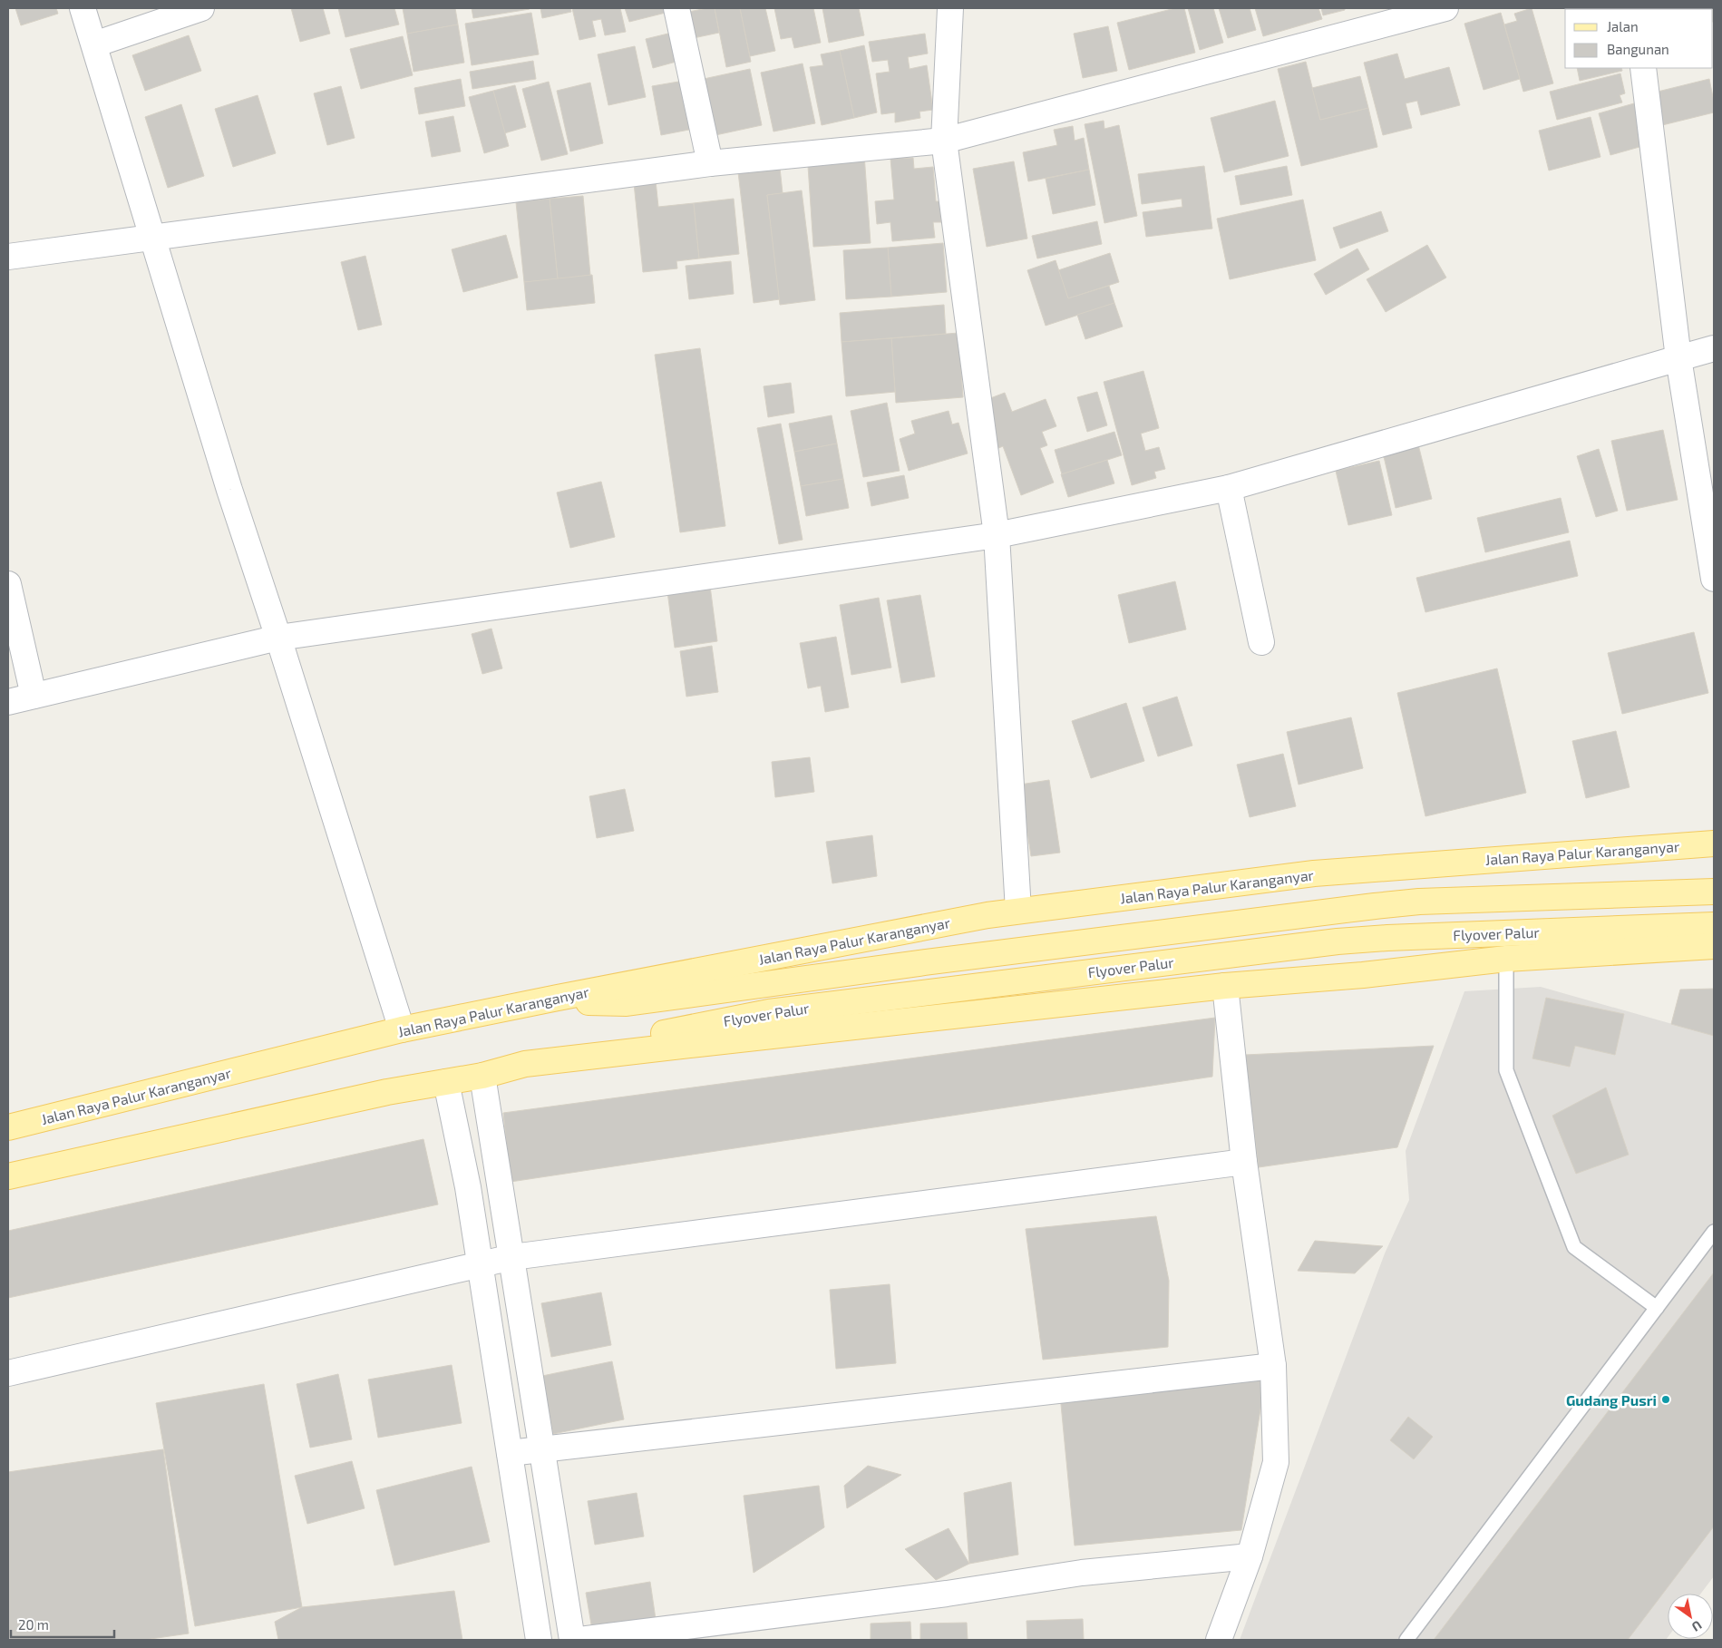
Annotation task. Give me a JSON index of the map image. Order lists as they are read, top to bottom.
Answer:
{
  "streets": {
    "main road": ["Jalan Raya Palur Karanganyar", "Flyover Palur"]
  },
  "crossings": [
    ["Jalan Raya Palur Karanganyar", "Flyover Palur"]
  ],
  "places": ["Gudang Pusri"],
  "legend": ["Jalan", "Bangunan"],
  "scale_bar": "20 m",
  "north": "bottom right"
}
